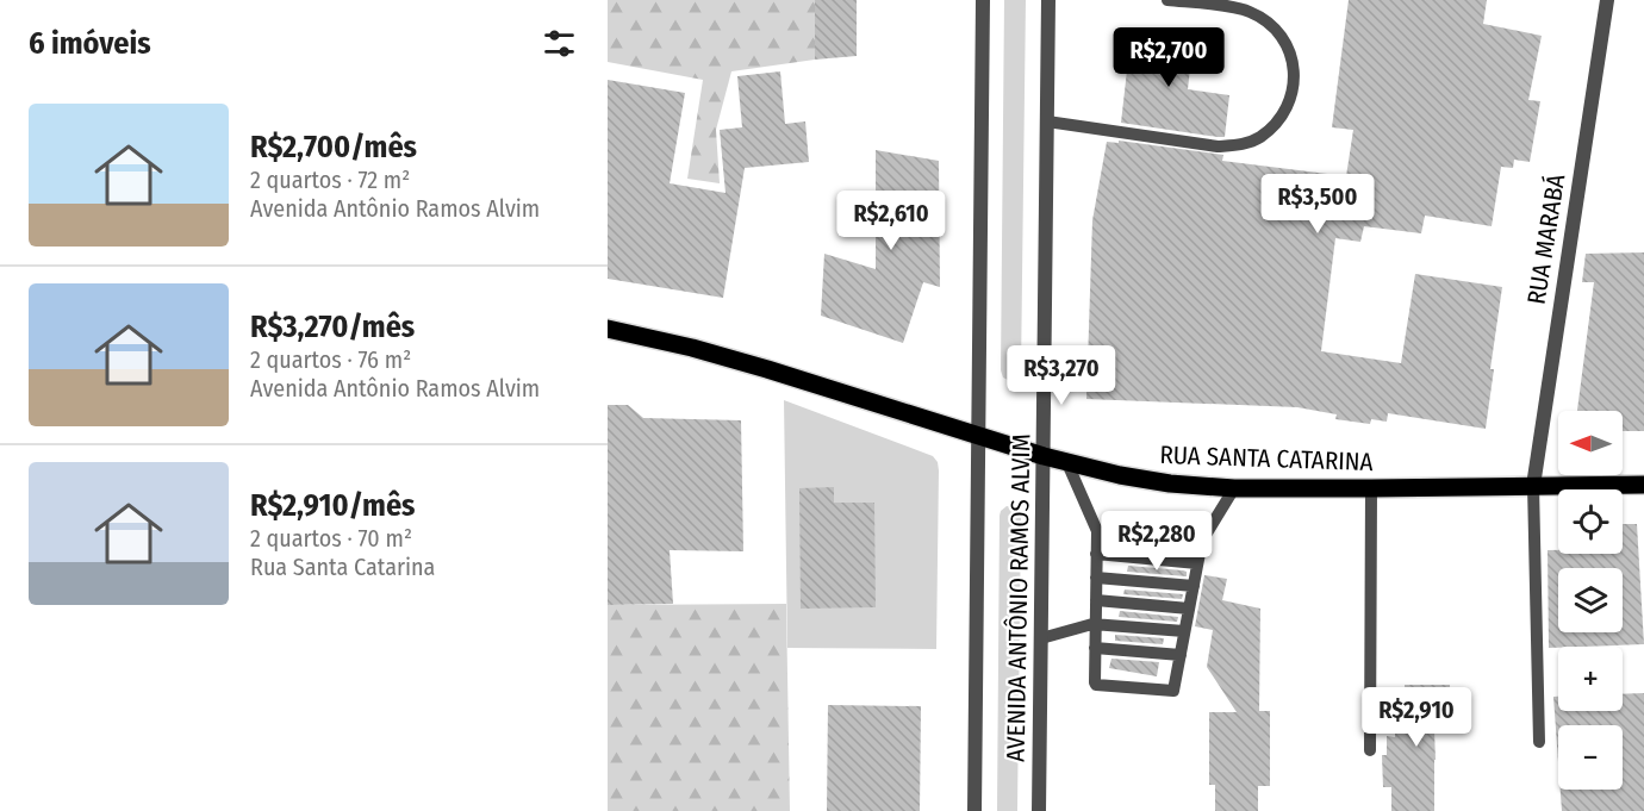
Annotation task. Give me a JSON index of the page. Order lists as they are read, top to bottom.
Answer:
{
  "streets": {
    "main road": ["RUA SANTA CATARINA"],
    "street": ["RUA MARABÁ", "AVENIDA ANTÔNIO RAMOS ALVIM"]
  },
  "crossings": [
    ["RUA MARABÁ", "RUA SANTA CATARINA"],
    ["RUA SANTA CATARINA", "AVENIDA ANTÔNIO RAMOS ALVIM"]
  ],
  "north": "left",
  "page": {
    "heading": "6 imóveis",
    "price": [
      "R$2,700",
      "R$3,500",
      "R$2,610",
      "R$3,270",
      "R$2,280",
      "R$2,910"
    ],
    "list": [
      {
        "name": "R$2,700/mês",
        "note": "2 quartos · 72 m² · Avenida Antônio Ramos Alvim"
      },
      {
        "name": "R$3,270/mês",
        "note": "2 quartos · 76 m² · Avenida Antônio Ramos Alvim"
      },
      {
        "name": "R$2,910/mês",
        "note": "2 quartos · 70 m² · Rua Santa Catarina"
      }
    ],
    "map_buttons": ["+", "−"]
  }
}
